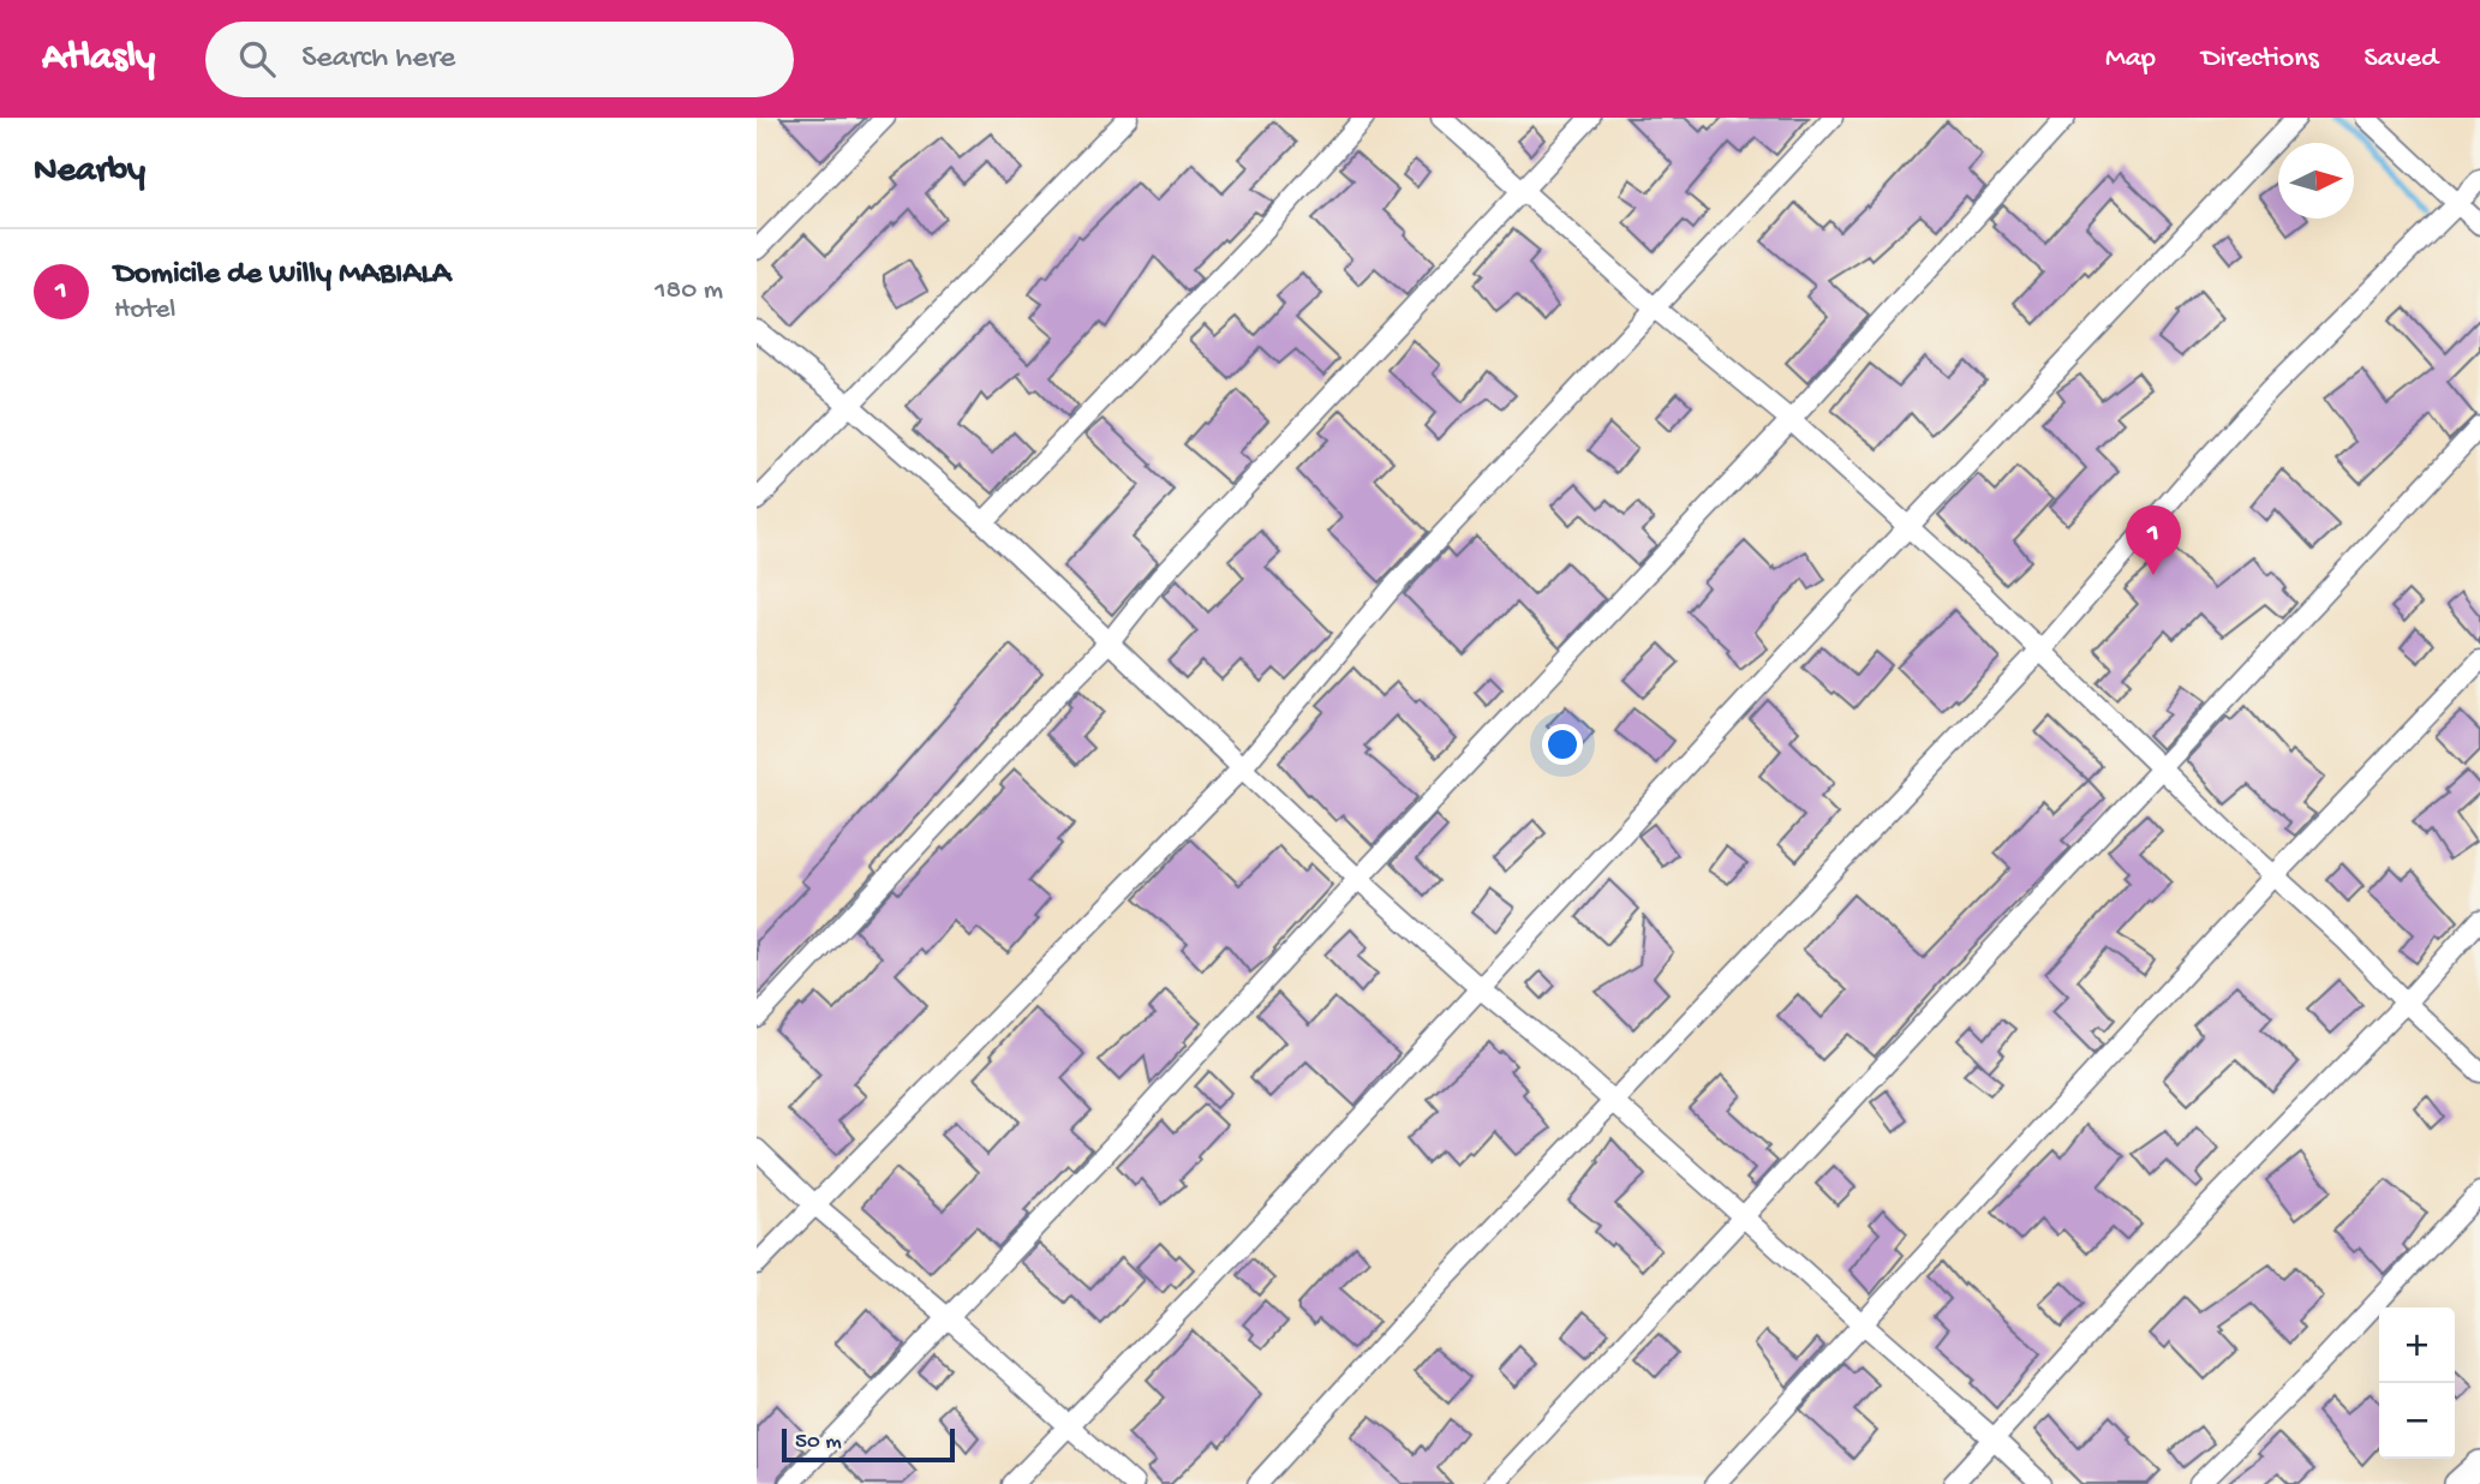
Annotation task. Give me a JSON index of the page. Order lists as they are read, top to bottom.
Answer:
{
  "scale_bar": "50 m",
  "north": "right",
  "page": {
    "header": "Atlasly",
    "search": "Search here",
    "nav": ["Map", "Directions", "Saved"],
    "heading": "Nearby",
    "list": [
      {
        "mark": "1",
        "name": "Domicile de Willy MABIALA",
        "note": "Hotel",
        "value": "180 m"
      }
    ],
    "pins": "1",
    "map_buttons": ["+", "−"],
    "scale": "50 m"
  }
}
